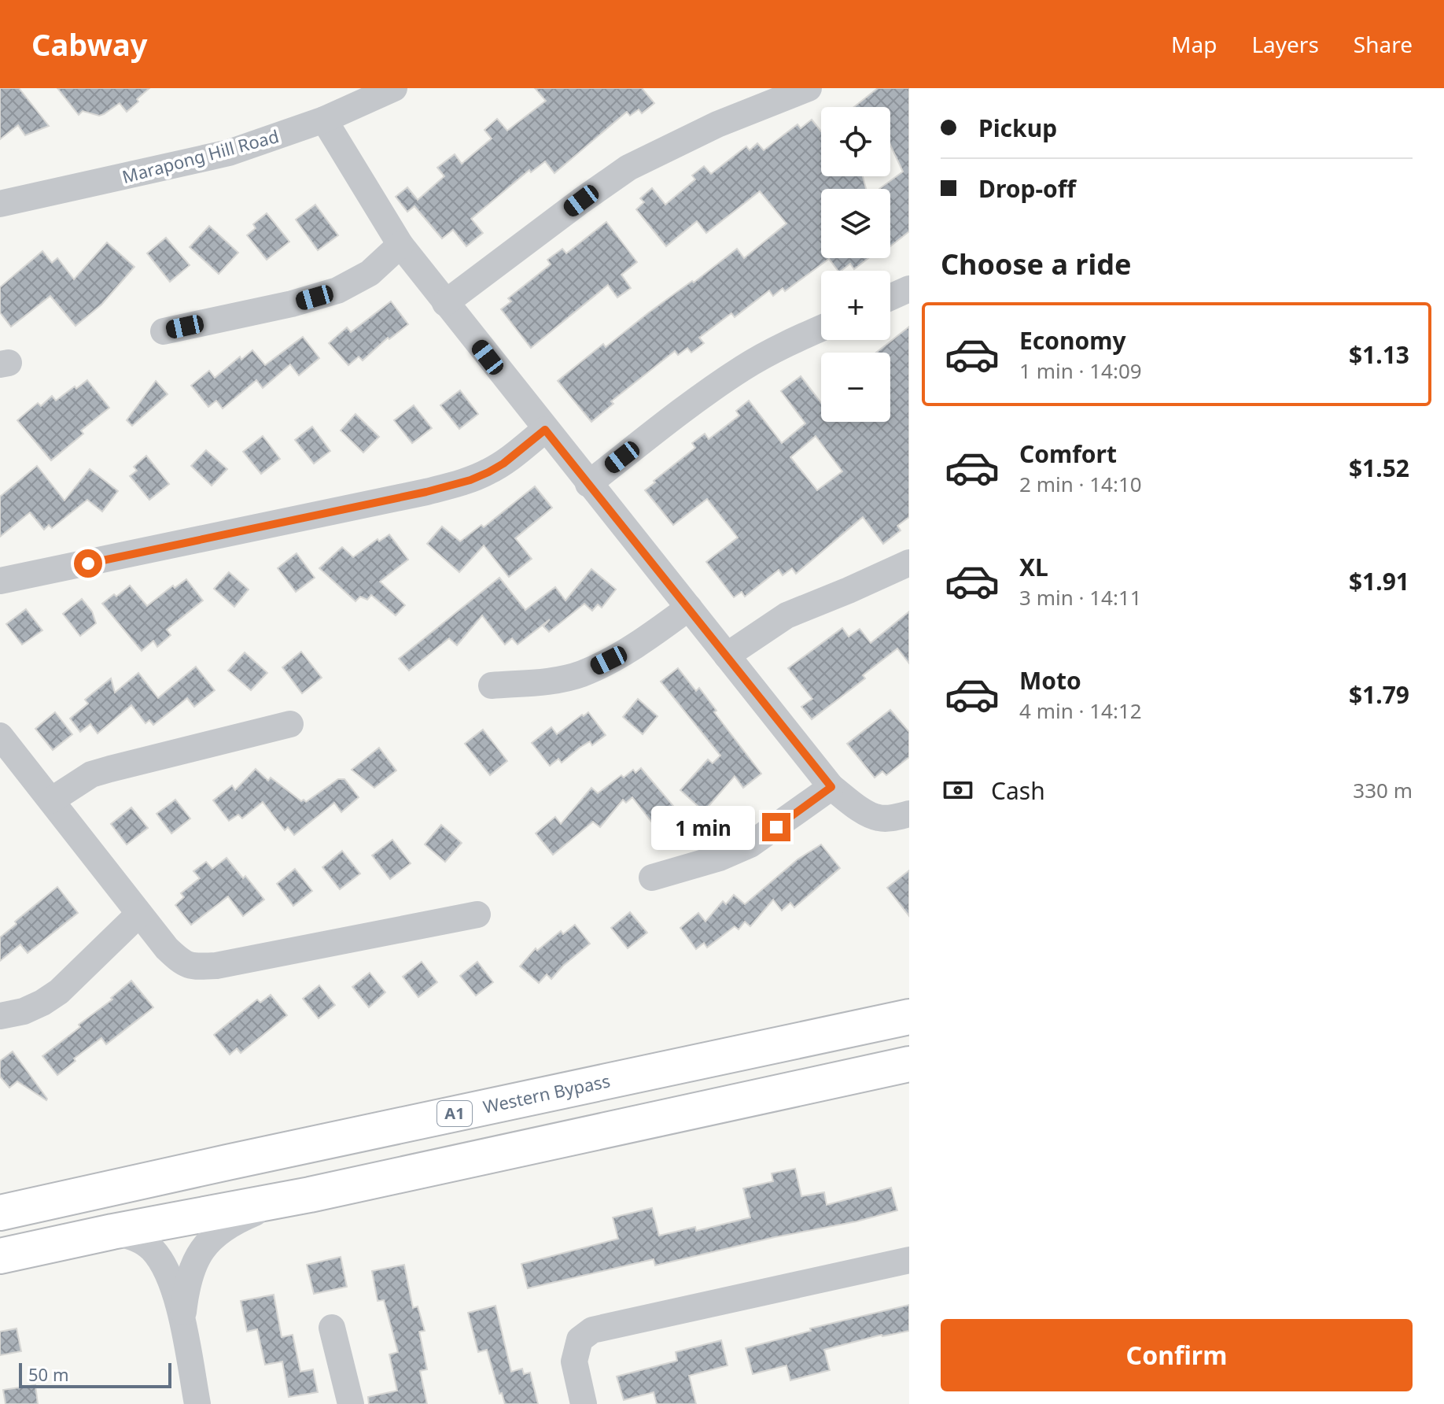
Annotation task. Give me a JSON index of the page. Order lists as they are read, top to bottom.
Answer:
{
  "streets": {
    "highway": ["Western Bypass", "A1"],
    "street": ["Marapong Hill Road"]
  },
  "scale_bar": "50 m",
  "page": {
    "header": "Cabway",
    "nav": ["Map", "Layers", "Share"],
    "banner": ["Pickup", "Drop-off"],
    "map_buttons": ["+", "−"],
    "heading": "Choose a ride",
    "list": [
      {
        "name": "Economy",
        "note": "1 min · 14:09",
        "value": "$1.13"
      },
      {
        "name": "Comfort",
        "note": "2 min · 14:10",
        "value": "$1.52"
      },
      {
        "name": "XL",
        "note": "3 min · 14:11",
        "value": "$1.91"
      },
      {
        "name": "Moto",
        "note": "4 min · 14:12",
        "value": "$1.79"
      }
    ],
    "pay": ["Cash", "330 m"],
    "bubble": "1 min",
    "buttons": "Confirm",
    "scale": "50 m"
  }
}
